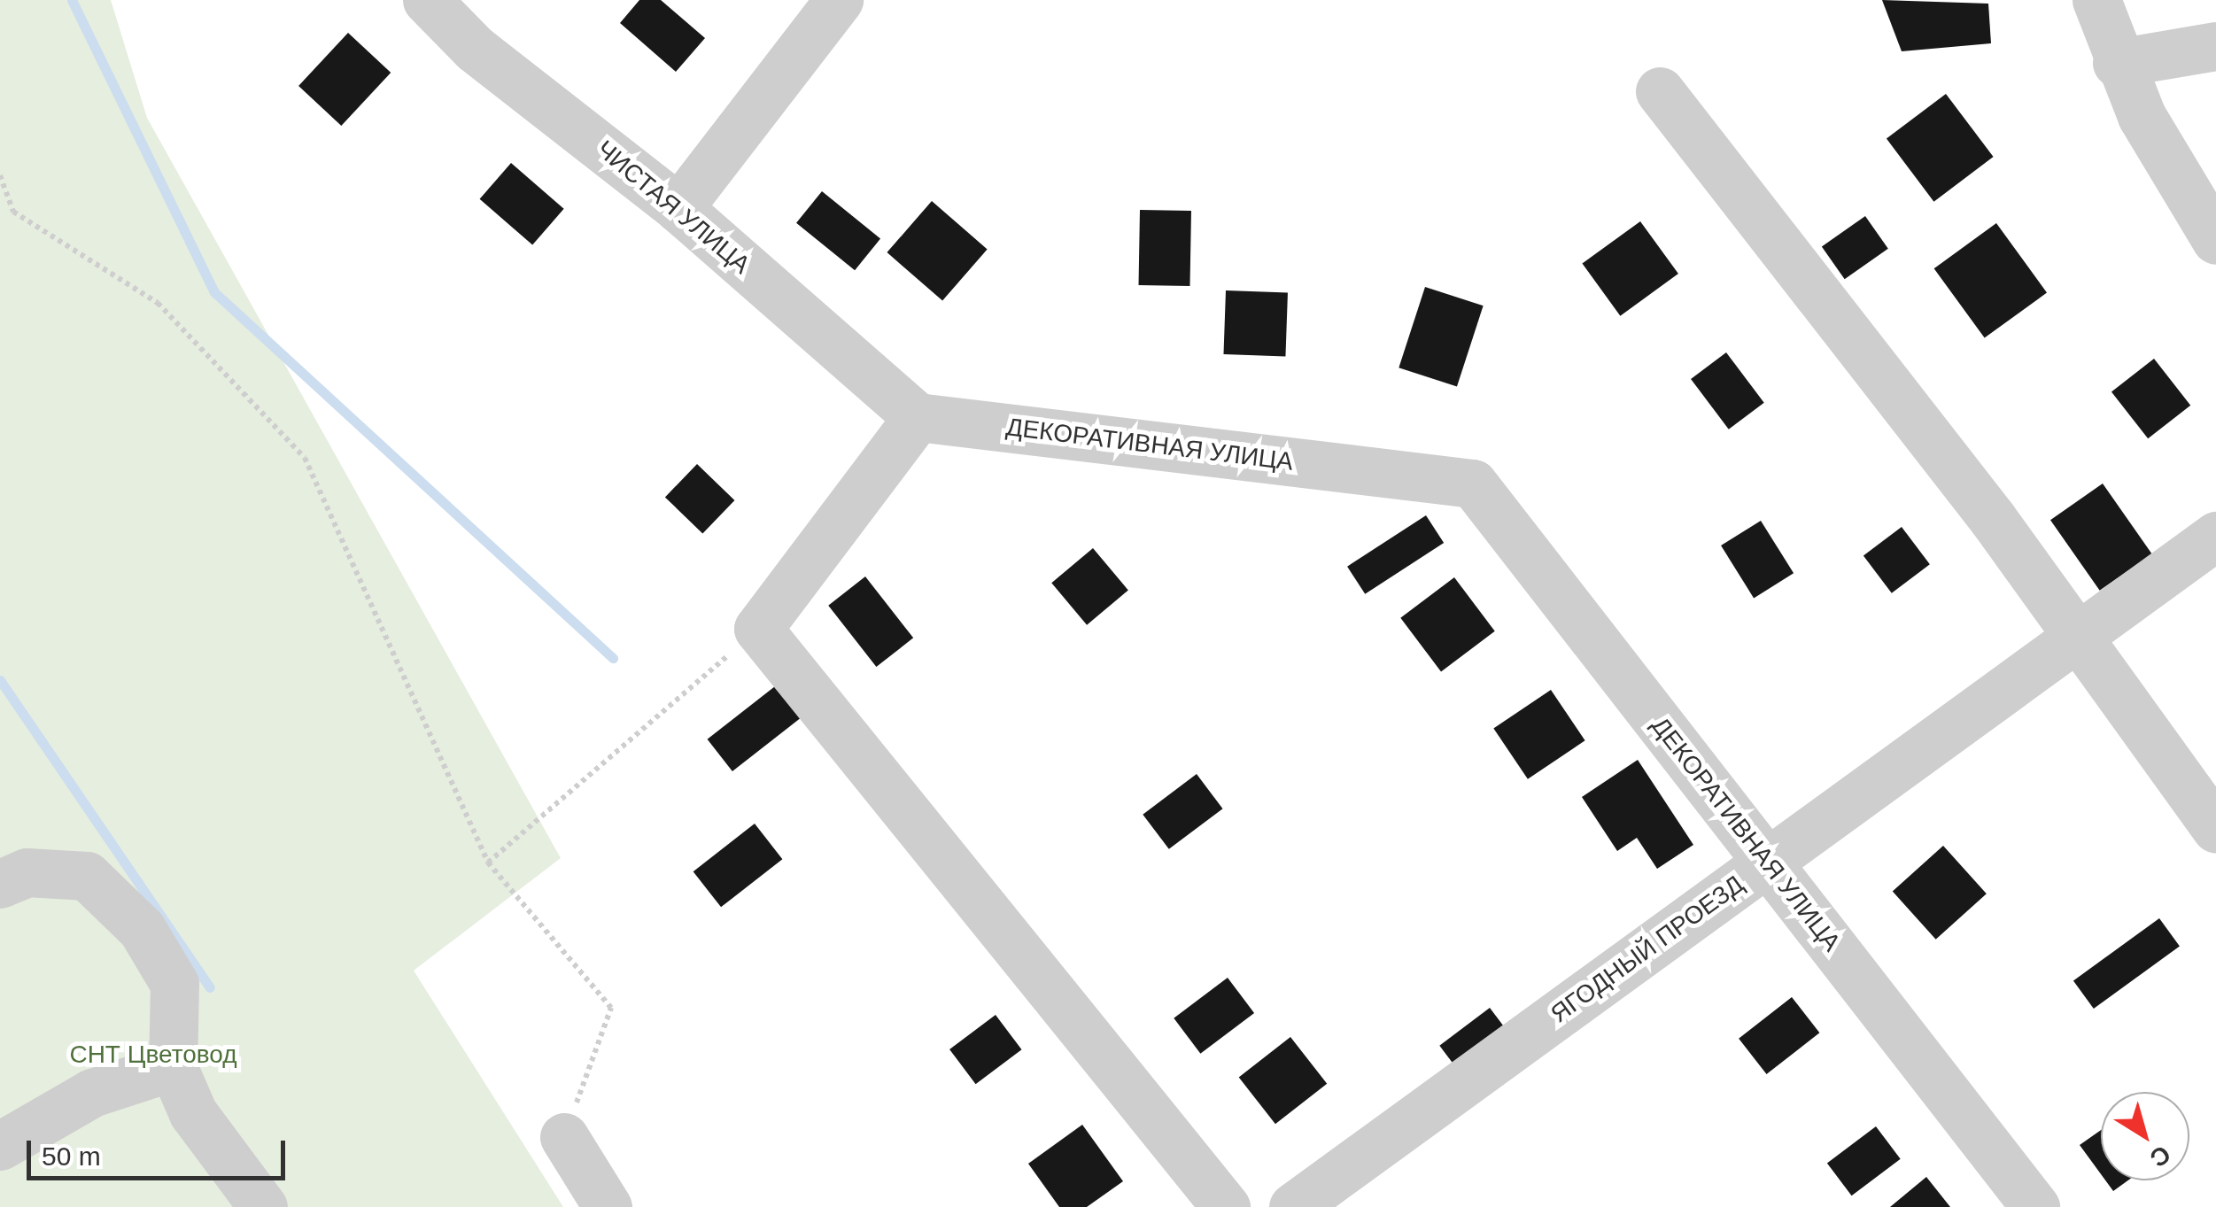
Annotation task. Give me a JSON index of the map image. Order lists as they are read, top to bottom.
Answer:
{
  "streets": {
    "street": ["ЧИСТАЯ УЛИЦА", "ДЕКОРАТИВНАЯ УЛИЦА", "ЯГОДНЫЙ ПРОЕЗД"]
  },
  "crossings": [
    ["ЧИСТАЯ УЛИЦА", "ДЕКОРАТИВНАЯ УЛИЦА"],
    ["ДЕКОРАТИВНАЯ УЛИЦА", "ЯГОДНЫЙ ПРОЕЗД"]
  ],
  "parks": ["СНТ Цветовод"],
  "scale_bar": "50 m",
  "north": "bottom right"
}
